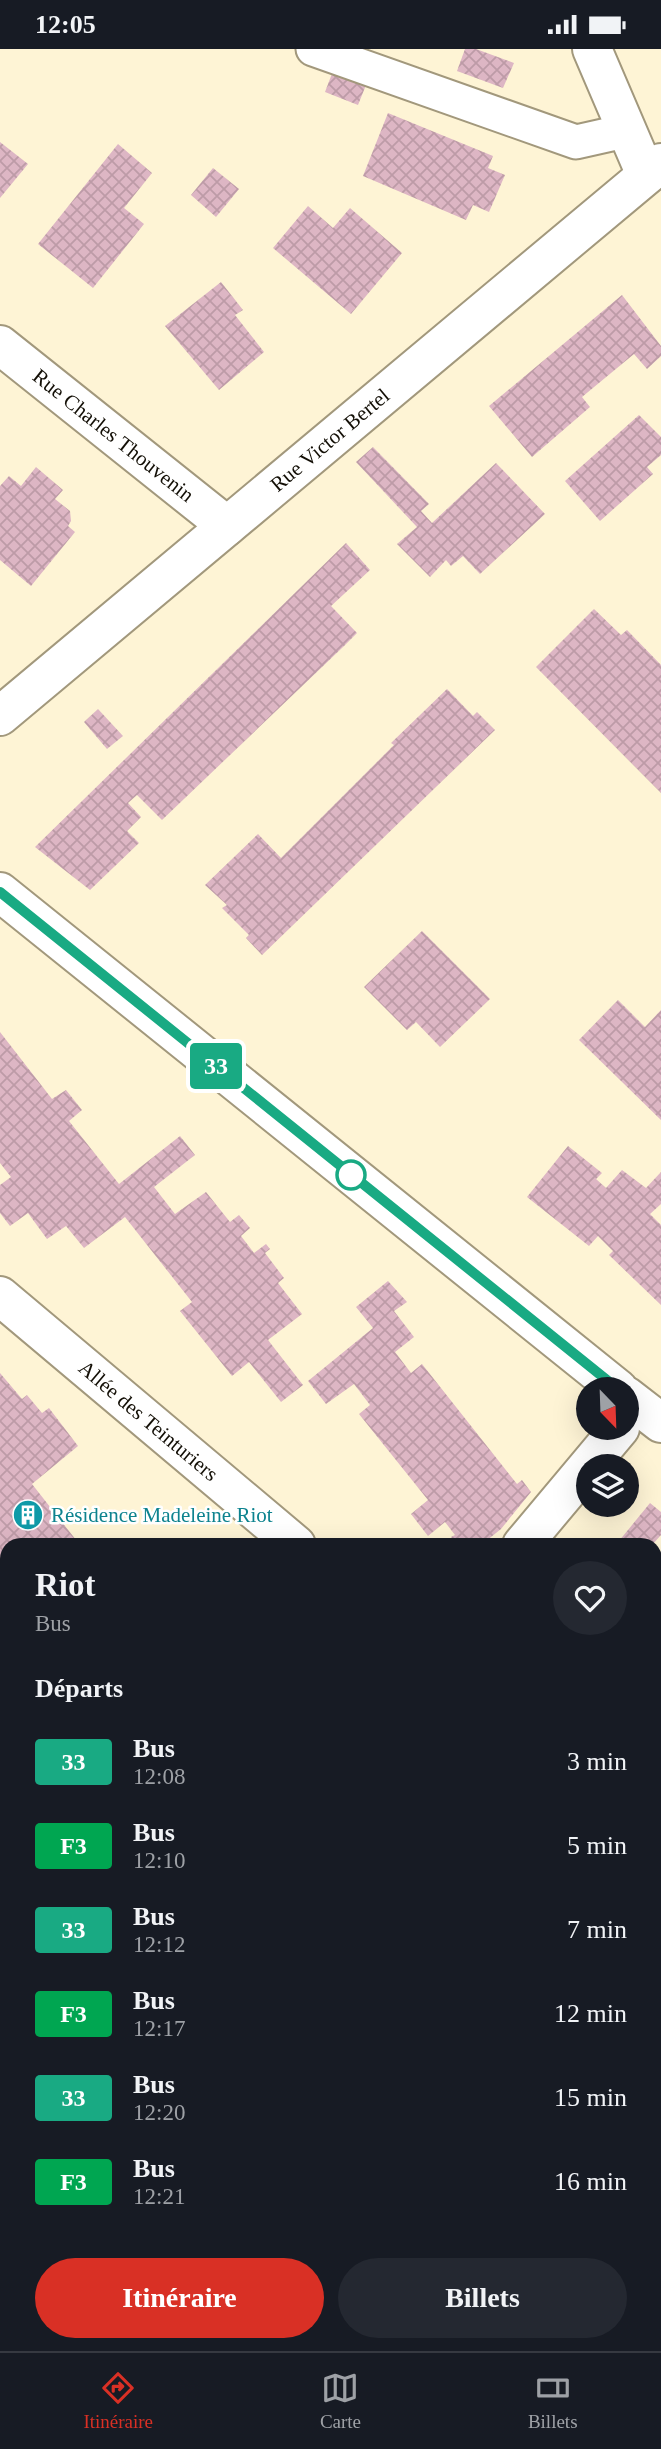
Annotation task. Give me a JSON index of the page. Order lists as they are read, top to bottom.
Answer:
{
  "streets": {
    "street": ["Rue Charles Thouvenin", "Rue Victor Bertel", "Allée des Teinturiers"]
  },
  "crossings": [
    ["Rue Charles Thouvenin", "Rue Victor Bertel"]
  ],
  "places": {
    "building": ["Résidence Madeleine Riot"]
  },
  "lines": ["bus line 33"],
  "north": "bottom right",
  "page": {
    "status": "12:05",
    "on_map": "33",
    "heading": [
      ["Riot", "Bus"],
      "Départs"
    ],
    "list": [
      {
        "mark": "33",
        "name": "Bus",
        "note": "12:08",
        "value": "3 min"
      },
      {
        "mark": "F3",
        "name": "Bus",
        "note": "12:10",
        "value": "5 min"
      },
      {
        "mark": "33",
        "name": "Bus",
        "note": "12:12",
        "value": "7 min"
      },
      {
        "mark": "F3",
        "name": "Bus",
        "note": "12:17",
        "value": "12 min"
      },
      {
        "mark": "33",
        "name": "Bus",
        "note": "12:20",
        "value": "15 min"
      },
      {
        "mark": "F3",
        "name": "Bus",
        "note": "12:21",
        "value": "16 min"
      }
    ],
    "buttons": ["Itinéraire", "Billets"],
    "tabs": ["Itinéraire", "Carte", "Billets"]
  }
}
